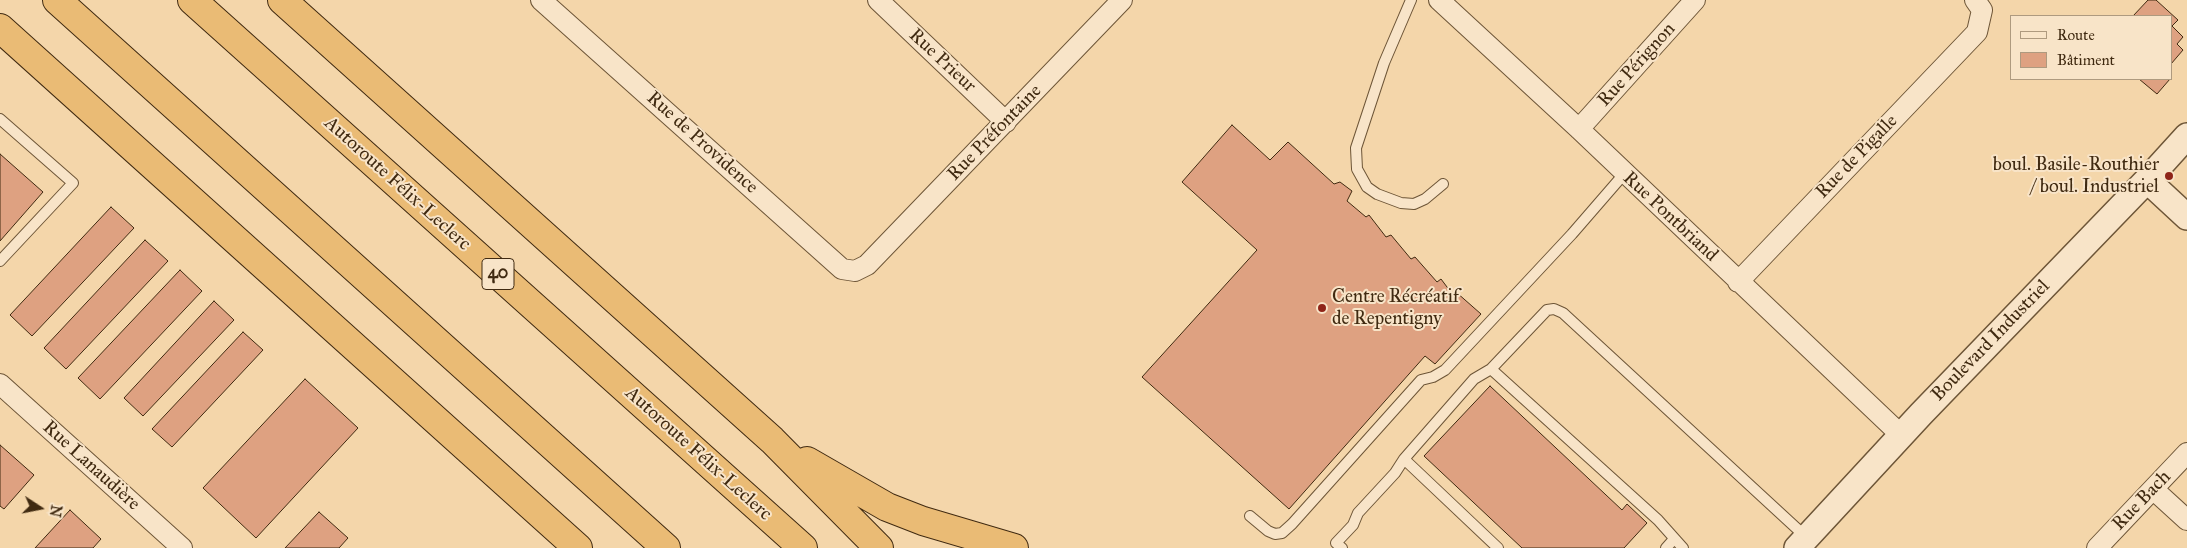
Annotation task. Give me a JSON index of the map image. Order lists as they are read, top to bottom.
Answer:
{
  "streets": {
    "highway": ["Autoroute Félix-Leclerc", "40"],
    "street": [
      "Rue Prieur",
      "Rue Pérignon",
      "Rue Préfontaine",
      "Rue de Providence",
      "Rue de Pigalle",
      "Rue Pontbriand",
      "Boulevard Industriel",
      "Rue Lanaudière",
      "Rue Bach"
    ]
  },
  "crossings": [
    ["Rue Prieur", "Rue Préfontaine"],
    ["Rue Pérignon", "Rue Pontbriand"],
    ["Rue Préfontaine", "Rue de Providence"],
    ["Rue de Pigalle", "Rue Pontbriand"],
    ["Rue Pontbriand", "Boulevard Industriel"]
  ],
  "places": ["boul. Basile-Routhier / boul. Industriel", "Centre Récréatif de Repentigny"],
  "legend": ["Route", "Bâtiment"],
  "north": "right"
}
